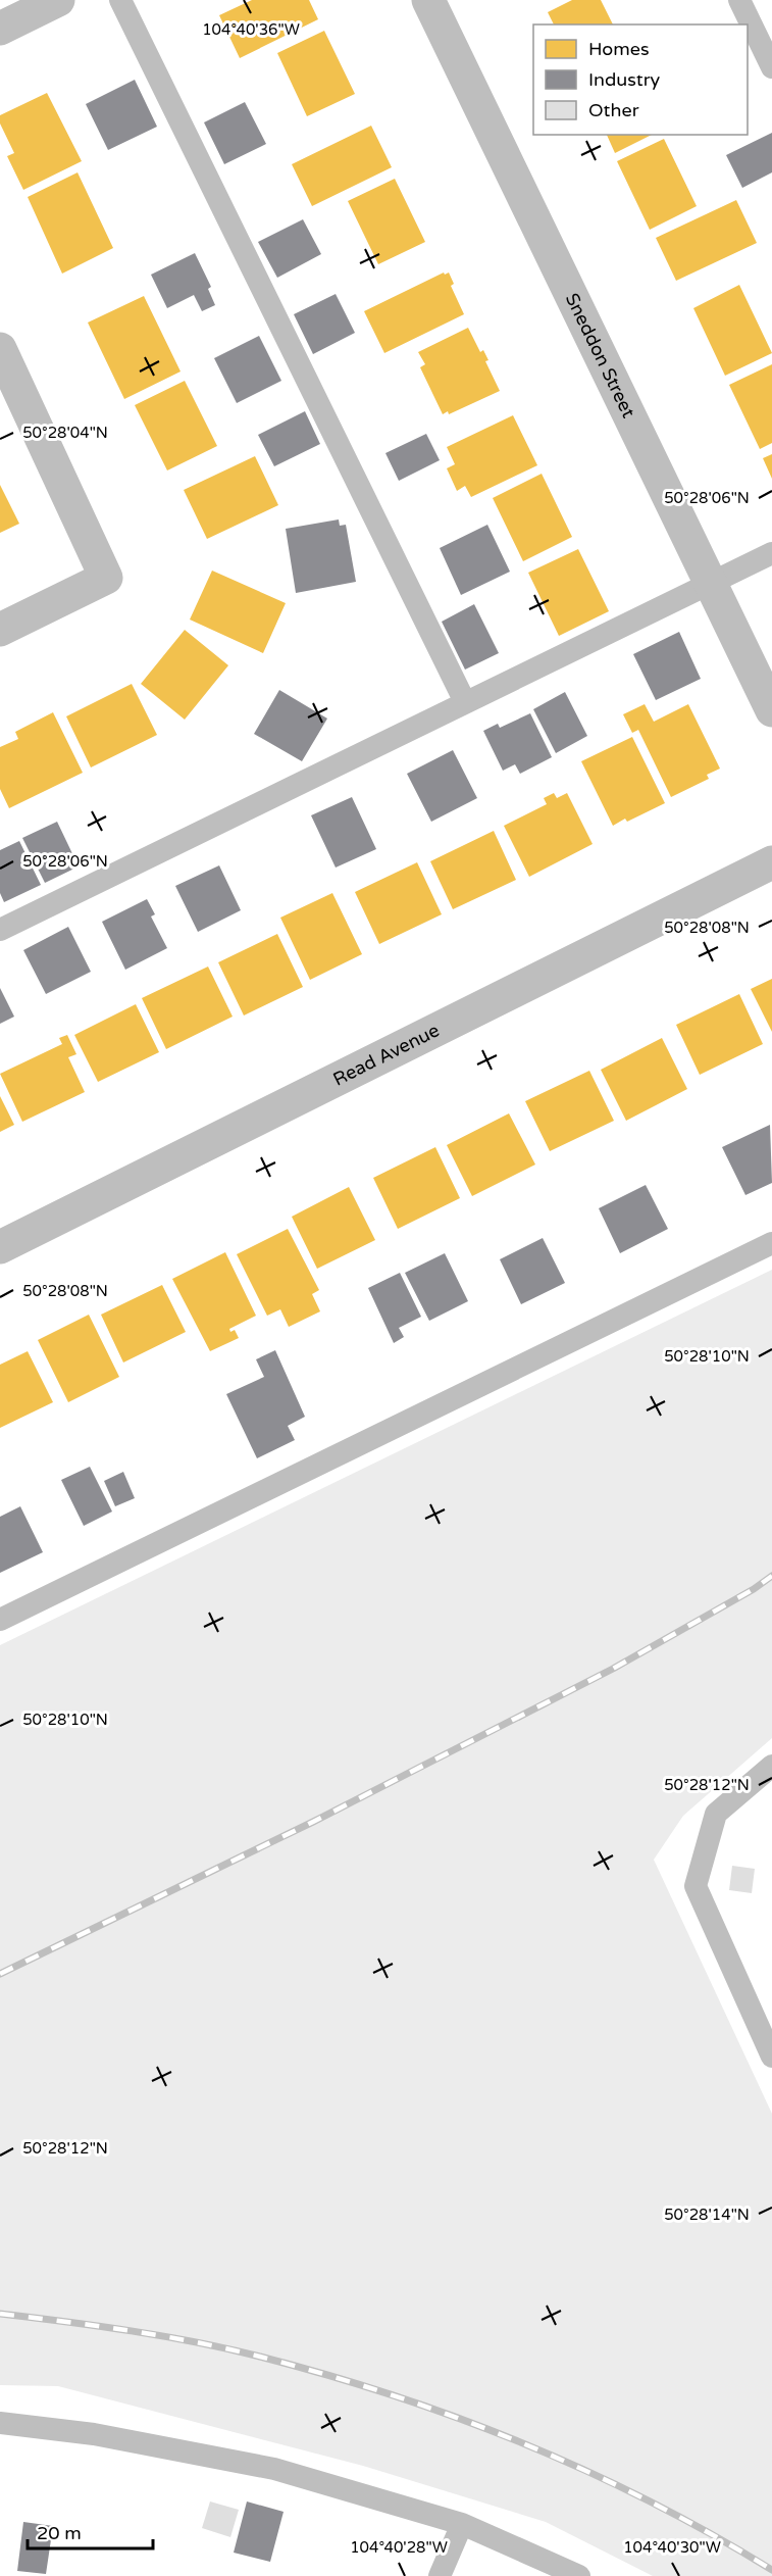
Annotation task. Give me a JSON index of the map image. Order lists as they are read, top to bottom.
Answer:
{
  "streets": {
    "street": ["Sneddon Street", "Read Avenue"]
  },
  "legend": ["Homes", "Industry", "Other"],
  "scale_bar": "20 m",
  "coordinates": [
    "104°40'36\"W",
    "50°28'04\"N",
    "50°28'06\"N",
    "50°28'08\"N",
    "50°28'10\"N",
    "50°28'12\"N",
    "50°28'14\"N",
    "104°40'28\"W",
    "104°40'30\"W"
  ]
}
